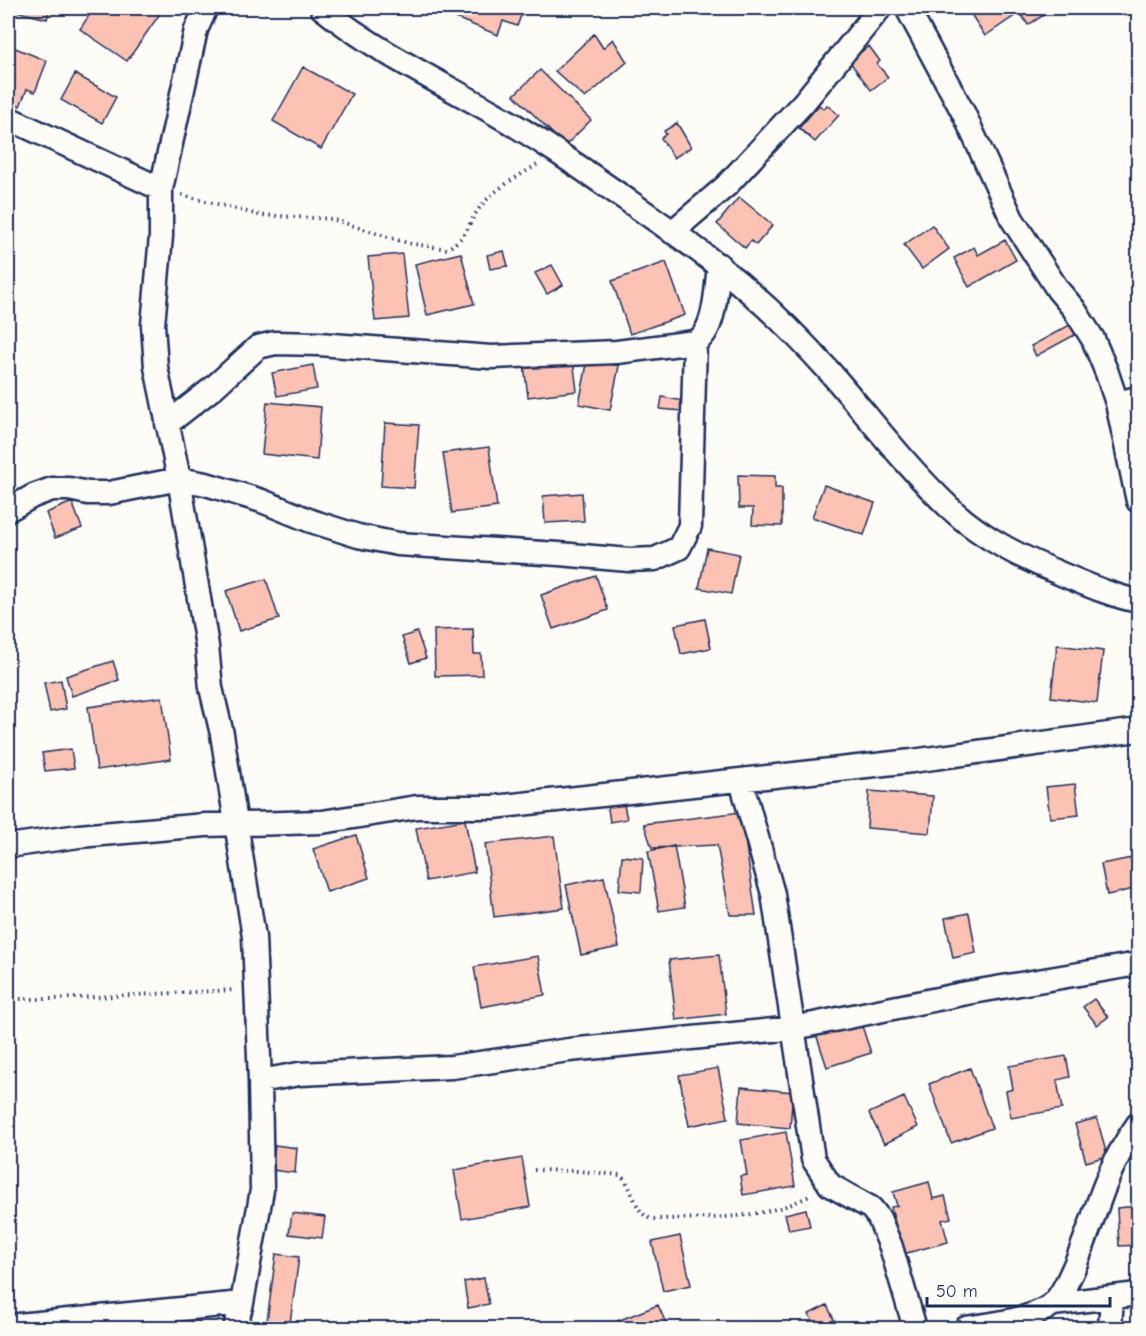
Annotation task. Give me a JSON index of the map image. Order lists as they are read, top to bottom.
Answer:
{
  "scale_bar": "50 m"
}
